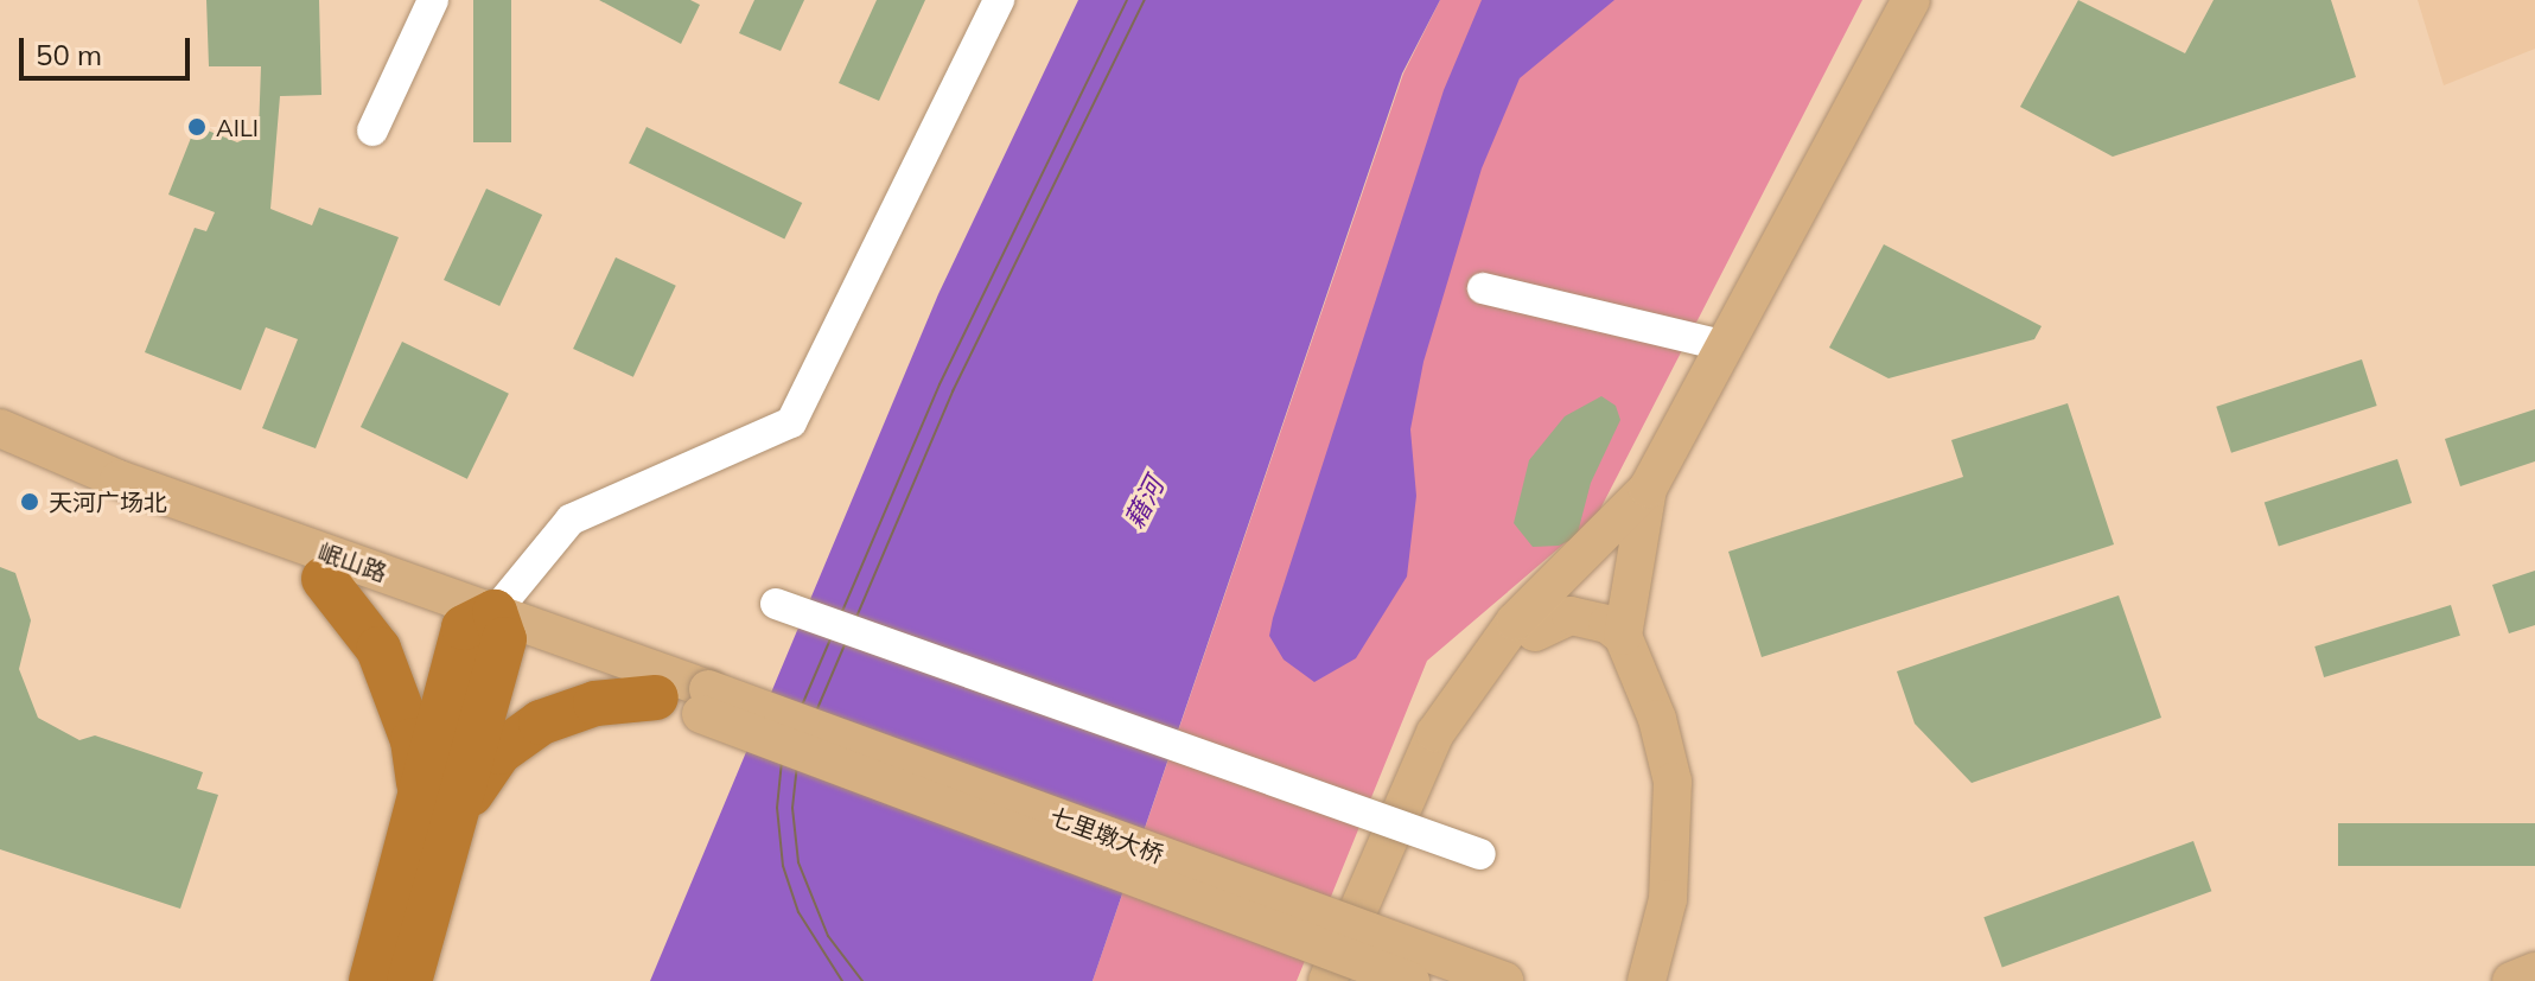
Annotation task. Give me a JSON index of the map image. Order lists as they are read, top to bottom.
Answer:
{
  "streets": {
    "main road": ["岷山路", "七里墩大桥"]
  },
  "crossings": [
    ["岷山路", "七里墩大桥"]
  ],
  "water": ["藉河"],
  "places": ["AILI", "天河广场北"],
  "scale_bar": "50 m"
}
